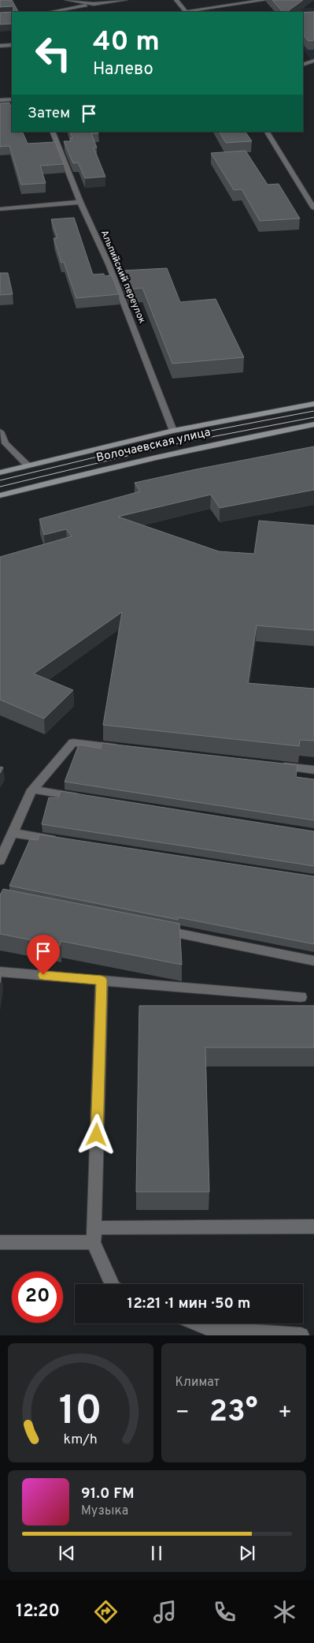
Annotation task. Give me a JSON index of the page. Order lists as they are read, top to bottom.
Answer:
{
  "streets": {
    "main road": ["Волочаевская улица"],
    "street": ["Альпийский переулок"]
  },
  "crossings": [
    ["Альпийский переулок", "Волочаевская улица"]
  ],
  "page": {
    "turn": ["40 m", "Налево"],
    "then": "Затем",
    "limit": "20",
    "trip": "12:21 · 1 мин · 50 m",
    "tile": "Климат",
    "heat": ["−", "23°", "+"],
    "song": ["91.0 FM", "Музыка"],
    "tabs": "12:20",
    "gauge": ["10", "km/h"]
  }
}
